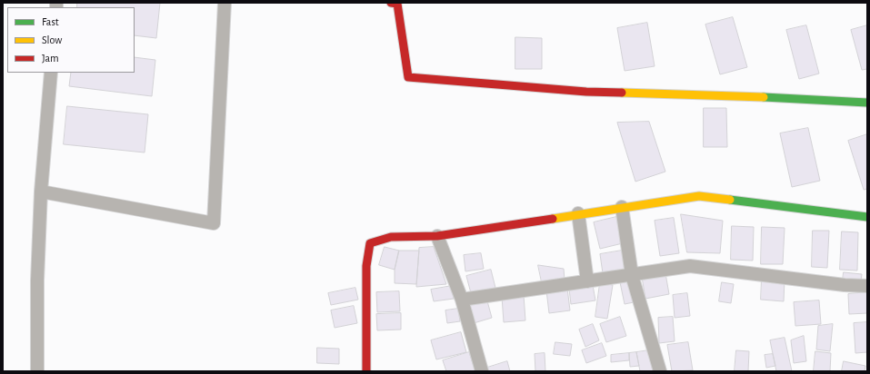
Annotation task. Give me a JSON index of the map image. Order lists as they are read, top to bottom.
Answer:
{
  "legend": ["Fast", "Slow", "Jam"]
}
